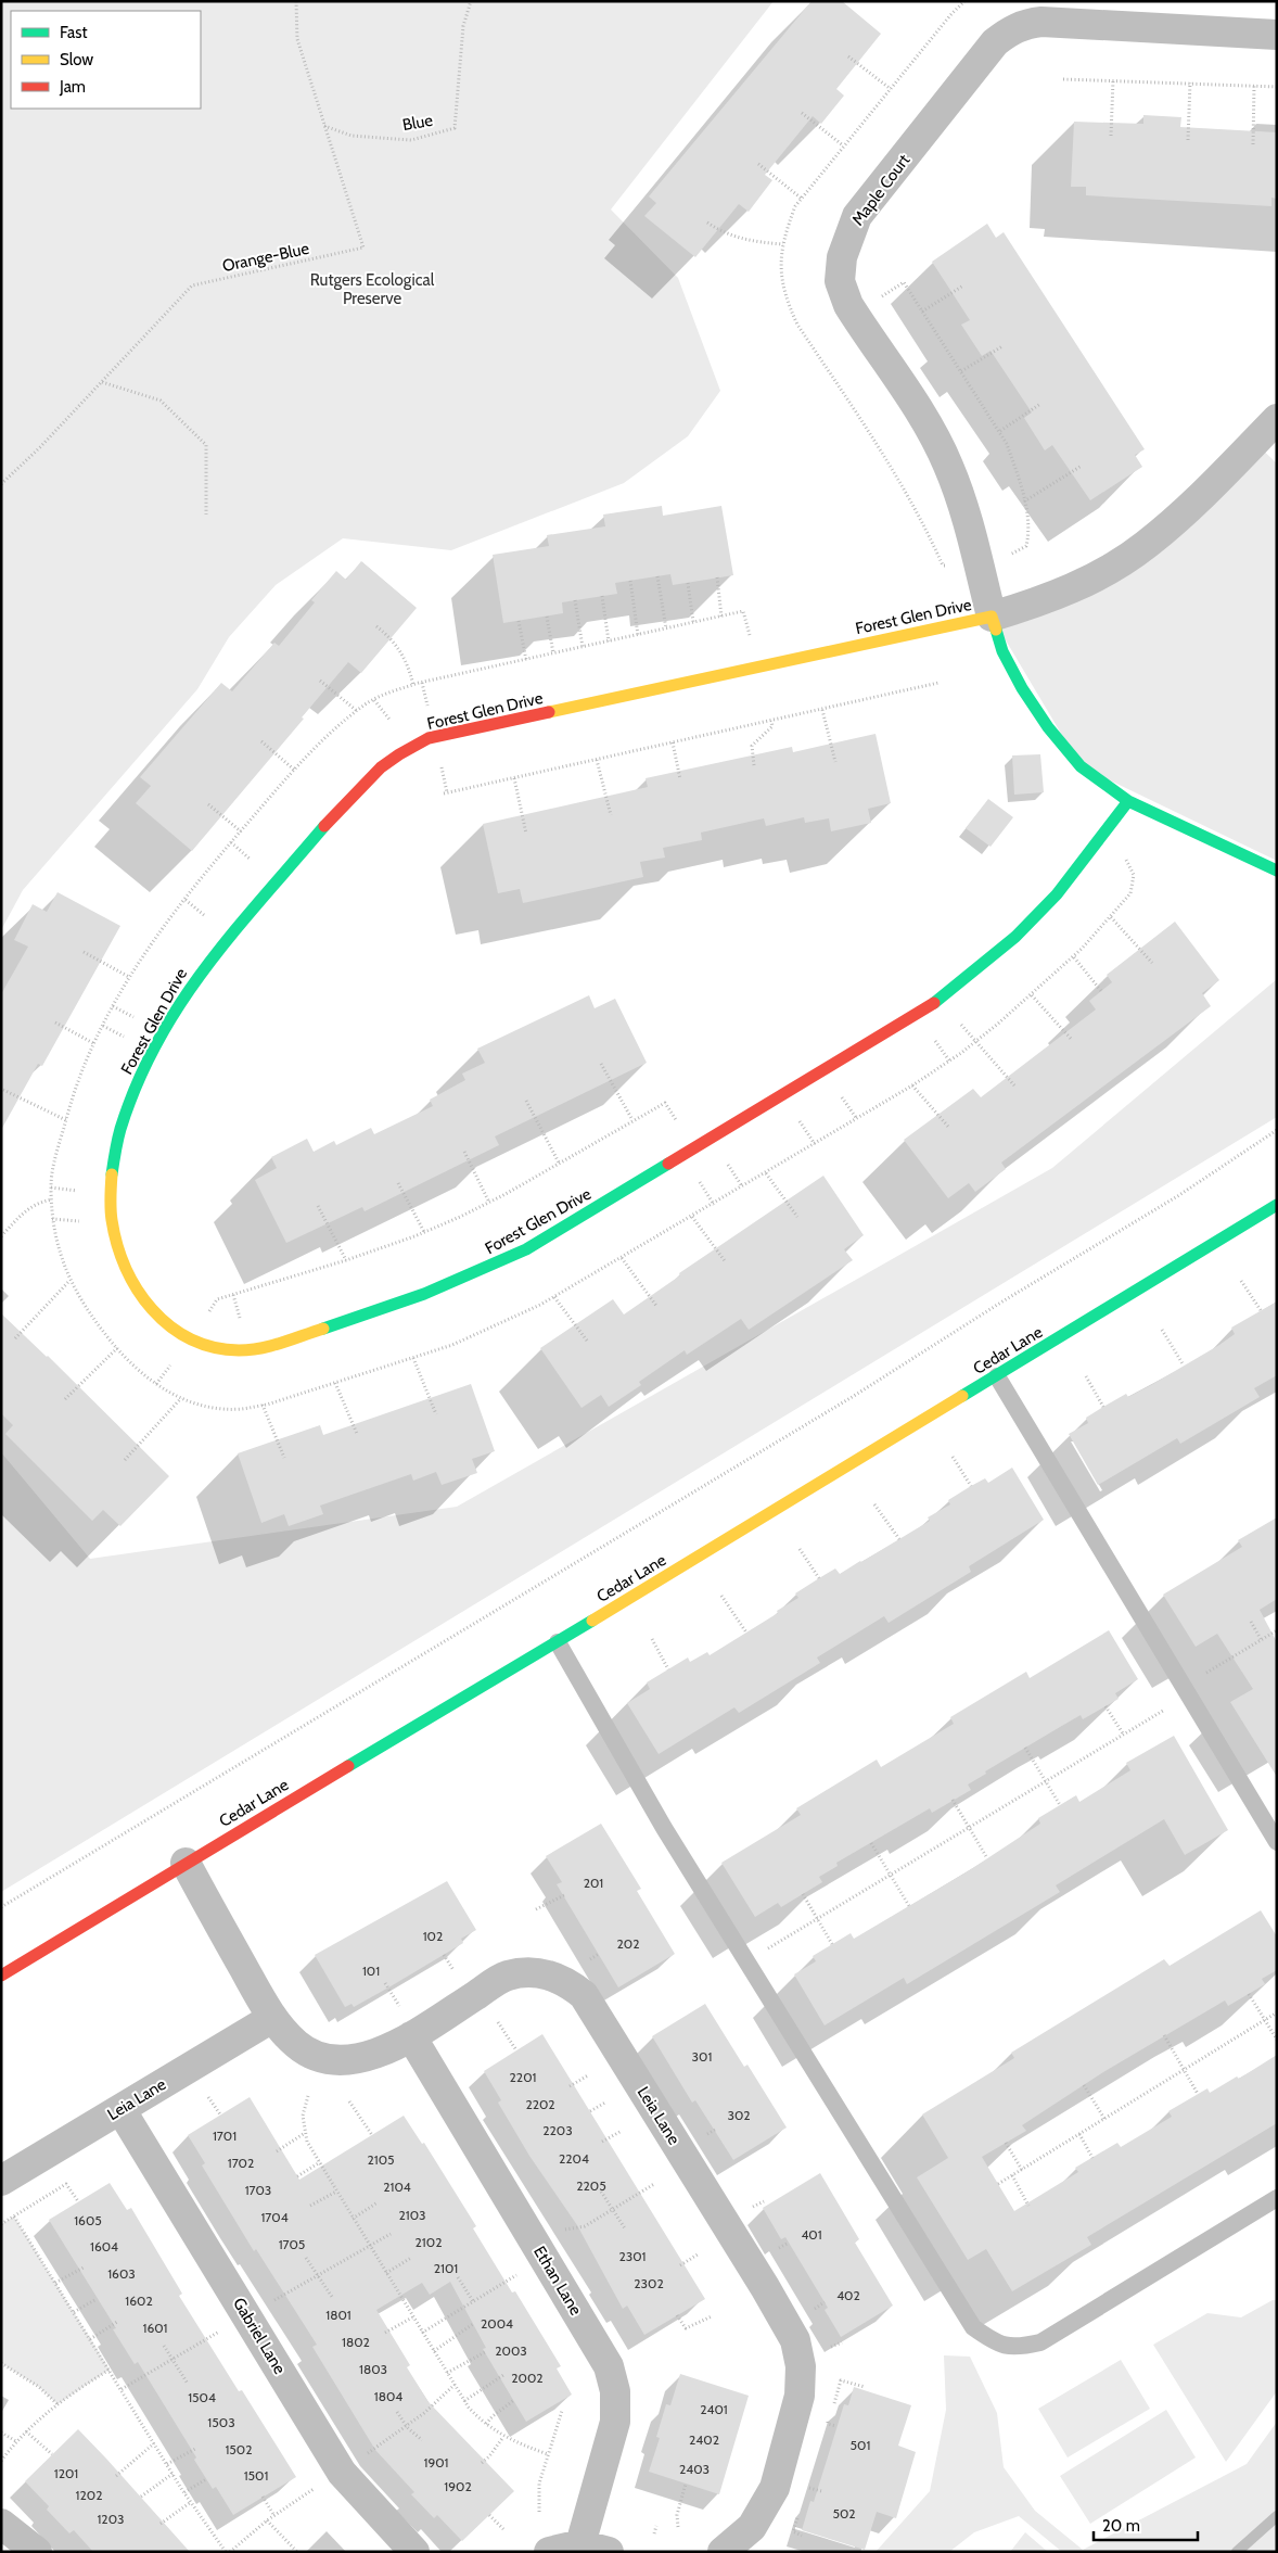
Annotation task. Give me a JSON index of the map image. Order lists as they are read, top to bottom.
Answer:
{
  "streets": {
    "street": [
      "Maple Court",
      "Forest Glen Drive",
      "Cedar Lane",
      "Leia Lane",
      "Ethan Lane",
      "Gabriel Lane"
    ],
    "path": ["Blue", "Orange-Blue"]
  },
  "crossings": [
    ["Blue", "Orange-Blue"],
    ["Maple Court", "Forest Glen Drive"],
    ["Cedar Lane", "Leia Lane"],
    ["Leia Lane", "Ethan Lane"],
    ["Leia Lane", "Gabriel Lane"]
  ],
  "parks": ["Rutgers Ecological Preserve"],
  "house_numbers": [
    "201",
    "102",
    "202",
    "101",
    "301",
    "2201",
    "2202",
    "302",
    "2203",
    "1701",
    "2204",
    "2105",
    "1702",
    "2205",
    "2104",
    "1703",
    "2103",
    "1704",
    "1605",
    "401",
    "2102",
    "1705",
    "1604",
    "2301",
    "2101",
    "1603",
    "2302",
    "402",
    "1602",
    "1801",
    "2004",
    "1601",
    "1802",
    "2003",
    "1803",
    "2002",
    "1804",
    "1504",
    "2401",
    "1503",
    "2402",
    "501",
    "1502",
    "1901",
    "2403",
    "1201",
    "1501",
    "1902",
    "1202",
    "502",
    "1203"
  ],
  "legend": ["Fast", "Slow", "Jam"],
  "scale_bar": "20 m"
}
